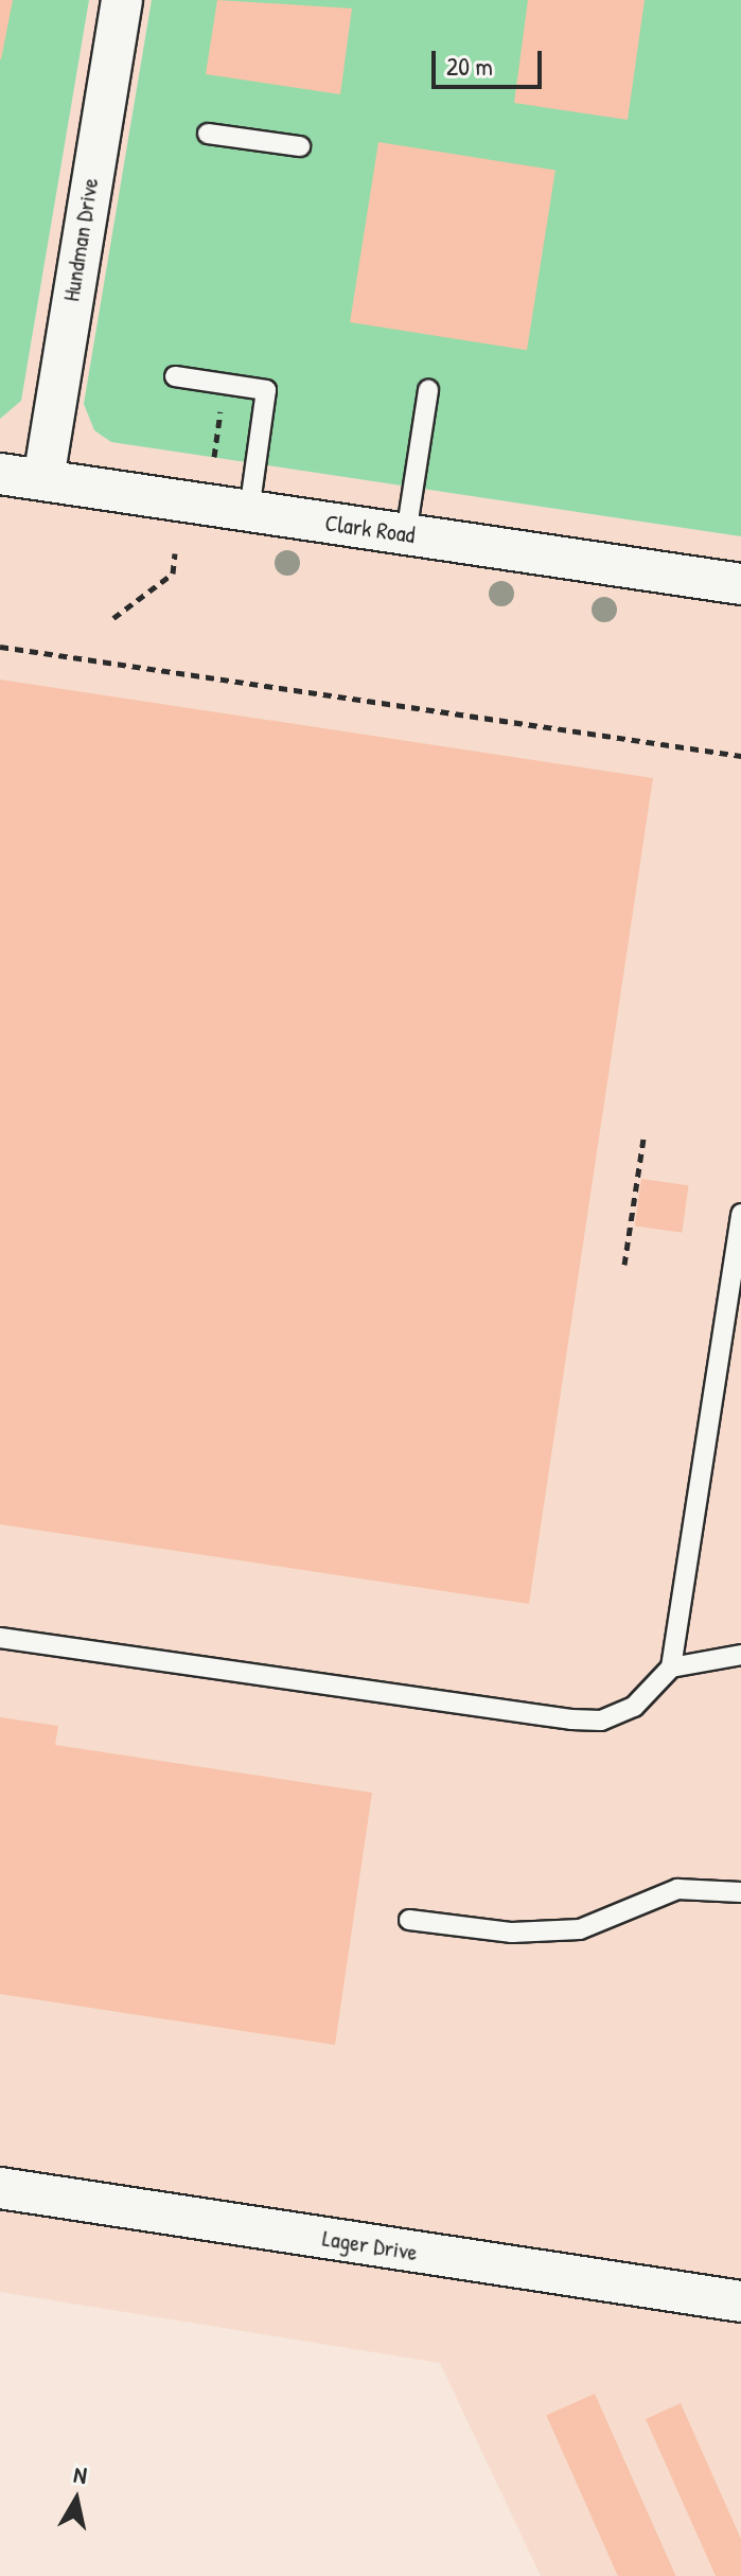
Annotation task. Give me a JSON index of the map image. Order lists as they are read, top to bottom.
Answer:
{
  "streets": {
    "street": ["Hundman Drive", "Clark Road", "Lager Drive"]
  },
  "crossings": [
    ["Hundman Drive", "Clark Road"]
  ],
  "scale_bar": "20 m",
  "north": "top"
}
